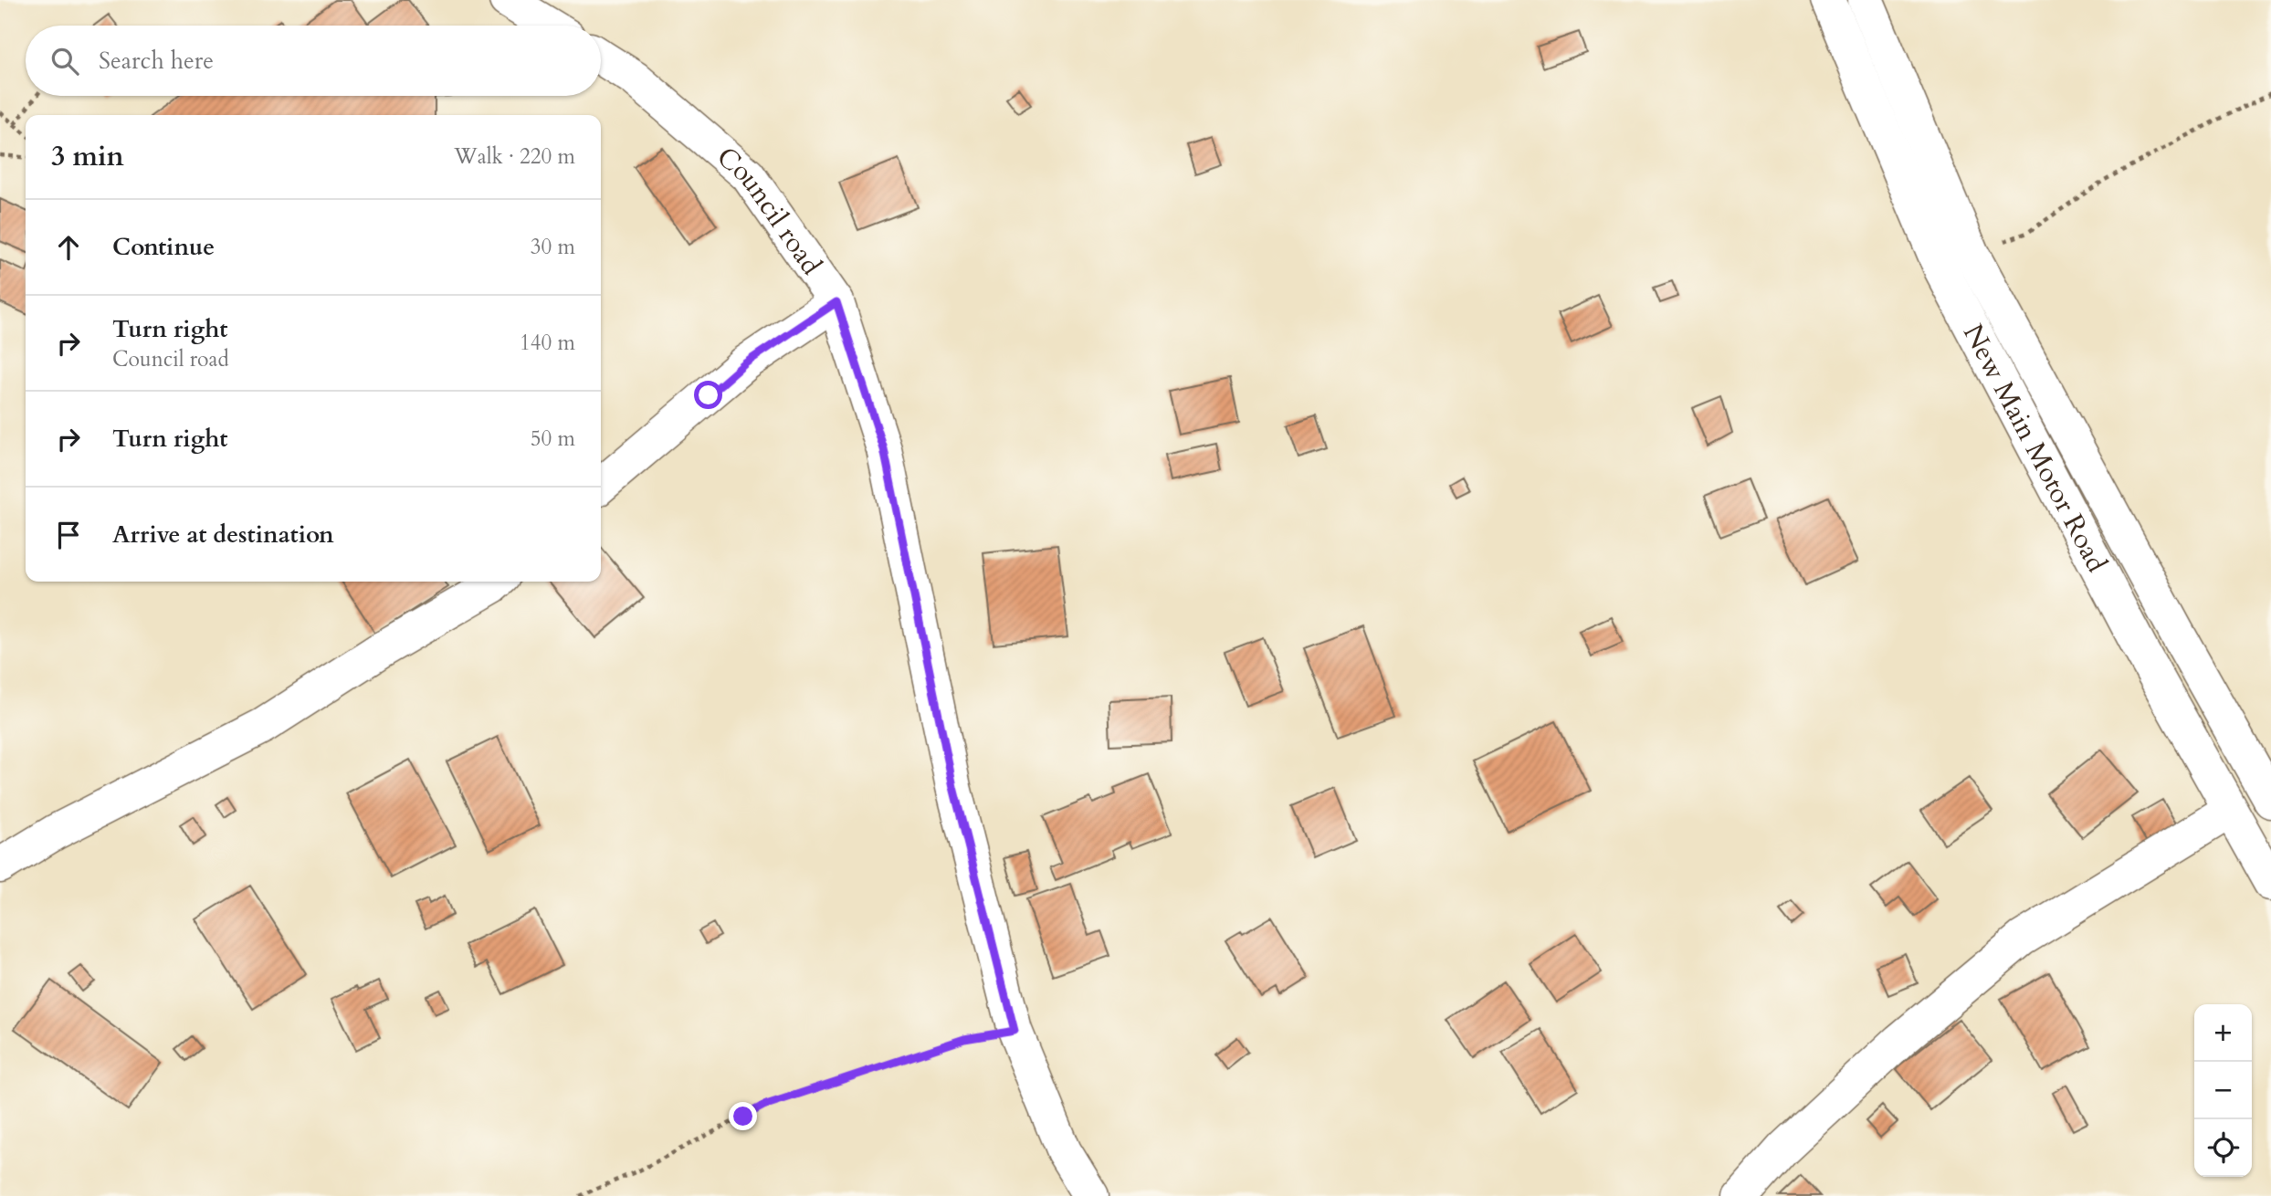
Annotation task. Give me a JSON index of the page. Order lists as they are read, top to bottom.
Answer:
{
  "streets": {
    "main road": ["Council road", "New Main Motor Road"]
  },
  "page": {
    "search": "Search here",
    "heading": ["3 min", "Walk · 220 m"],
    "list": [
      ["Continue", "30 m"],
      ["Turn right", "Council road", "140 m"],
      ["Turn right", "50 m"],
      "Arrive at destination"
    ],
    "map_buttons": ["+", "−"]
  }
}
